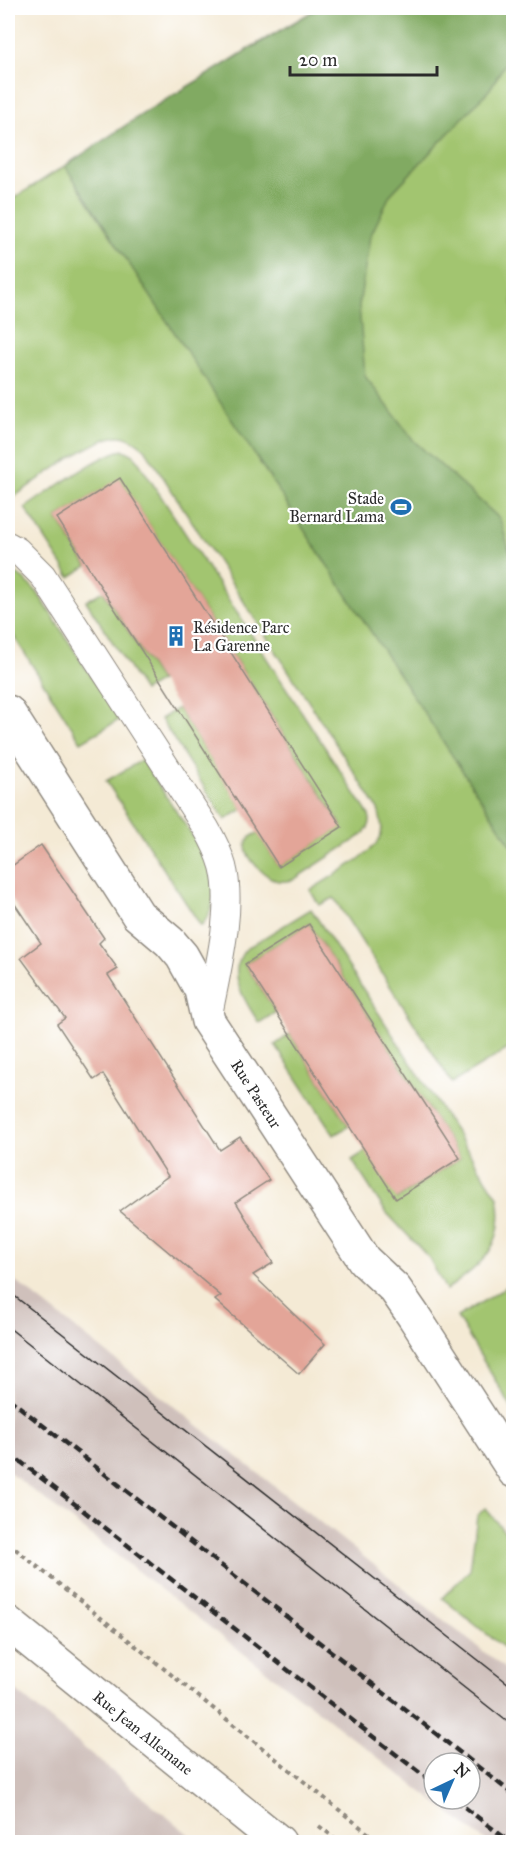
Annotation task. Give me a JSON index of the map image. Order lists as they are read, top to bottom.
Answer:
{
  "streets": {
    "street": ["Rue Pasteur", "Rue Jean Allemane"]
  },
  "places": {
    "sports": ["Stade Bernard Lama"],
    "building": ["Résidence Parc La Garenne"]
  },
  "scale_bar": "20 m",
  "north": "top right"
}
